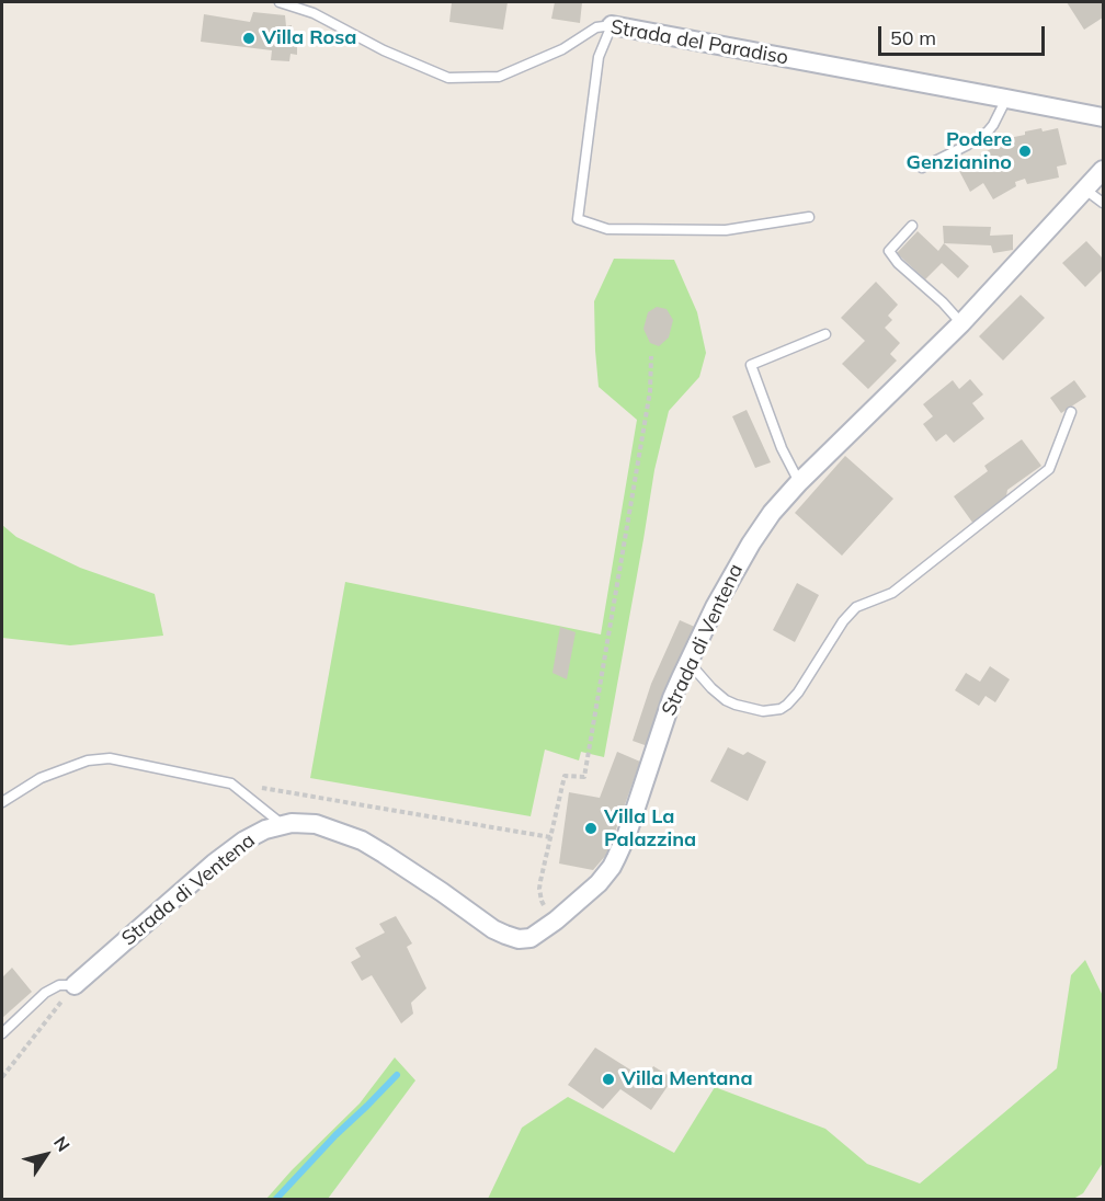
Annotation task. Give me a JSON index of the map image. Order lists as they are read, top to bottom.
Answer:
{
  "streets": {
    "street": ["Strada del Paradiso", "Strada di Ventena"]
  },
  "places": [
    "Villa Rosa",
    "Podere Genzianino",
    "Villa La Palazzina",
    "Villa Mentana"
  ],
  "scale_bar": "50 m",
  "north": "top right"
}
